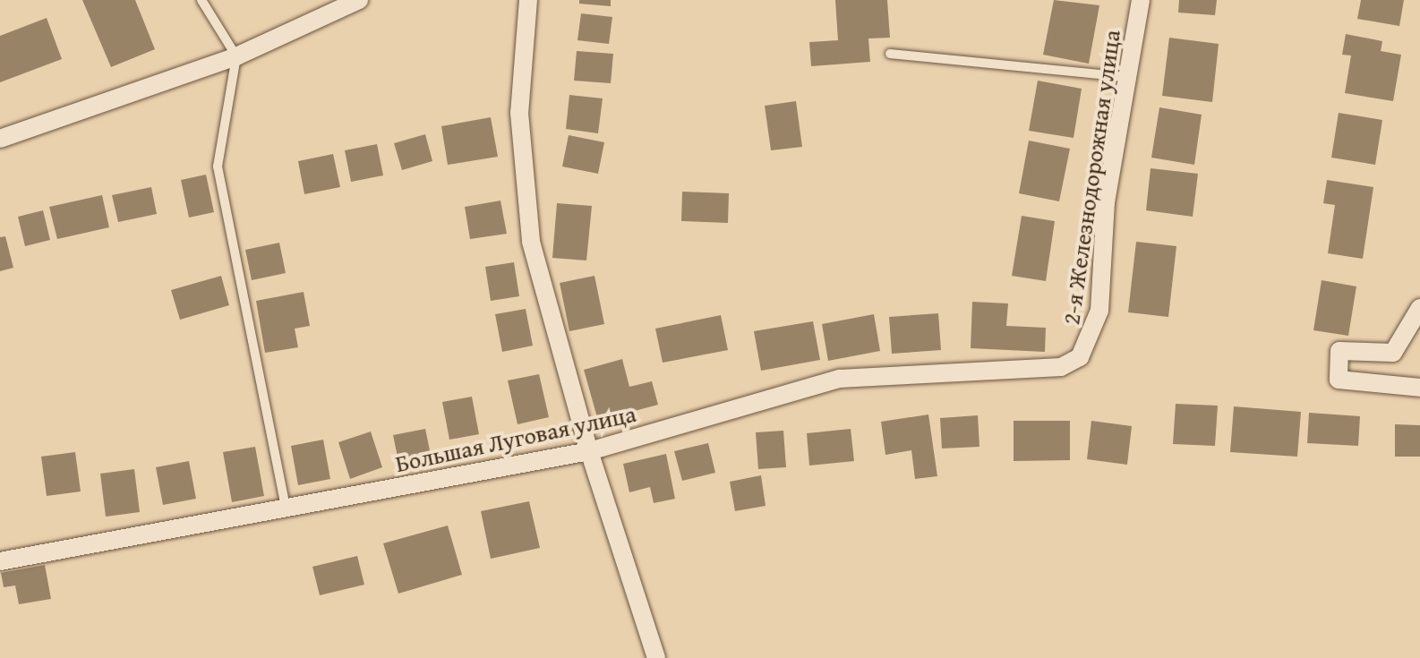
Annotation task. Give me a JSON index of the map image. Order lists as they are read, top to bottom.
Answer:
{
  "streets": {
    "street": ["2-я Железнодорожная улица", "Большая Луговая улица"]
  },
  "crossings": [
    ["2-я Железнодорожная улица", "Большая Луговая улица"]
  ]
}
